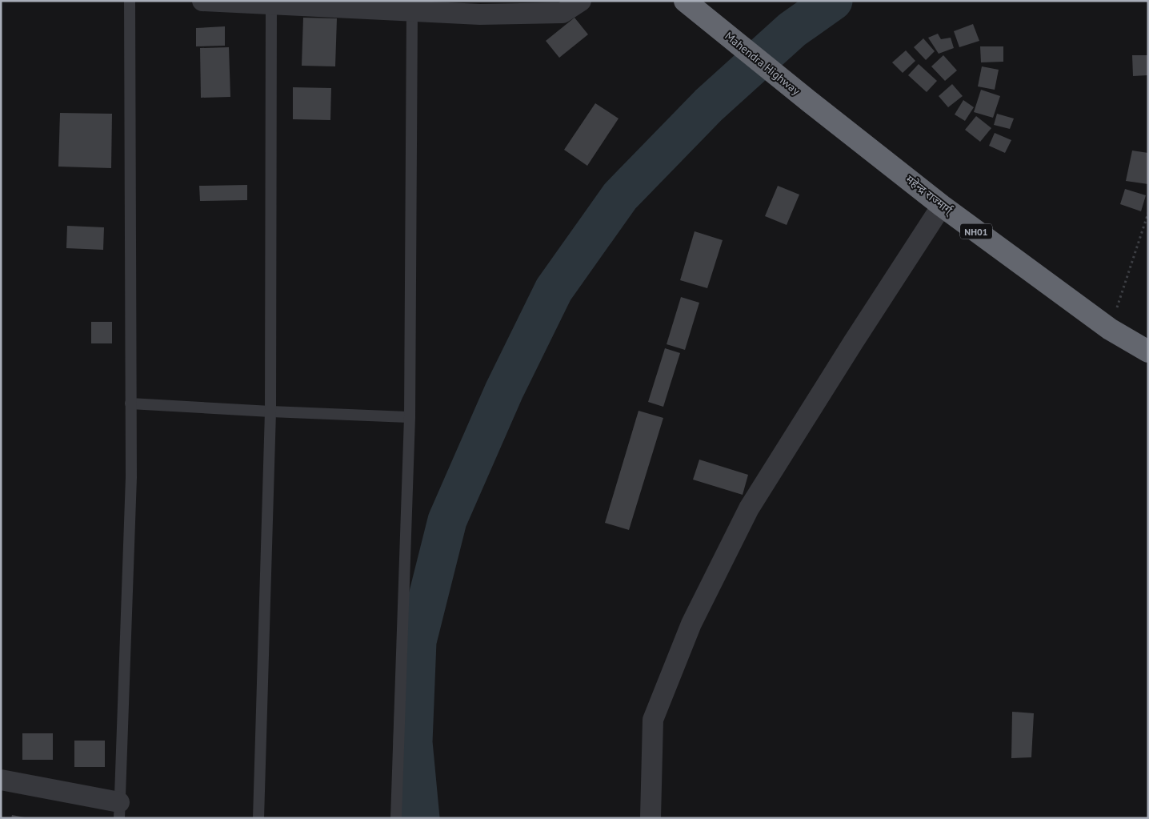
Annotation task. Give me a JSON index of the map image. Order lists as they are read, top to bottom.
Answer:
{
  "streets": {
    "highway": ["Mahendra Highway", "महेन्द्र राज्मार्ग्", "NH01"]
  },
  "crossings": [
    ["Mahendra Highway", "महेन्द्र राज्मार्ग्"]
  ]
}
